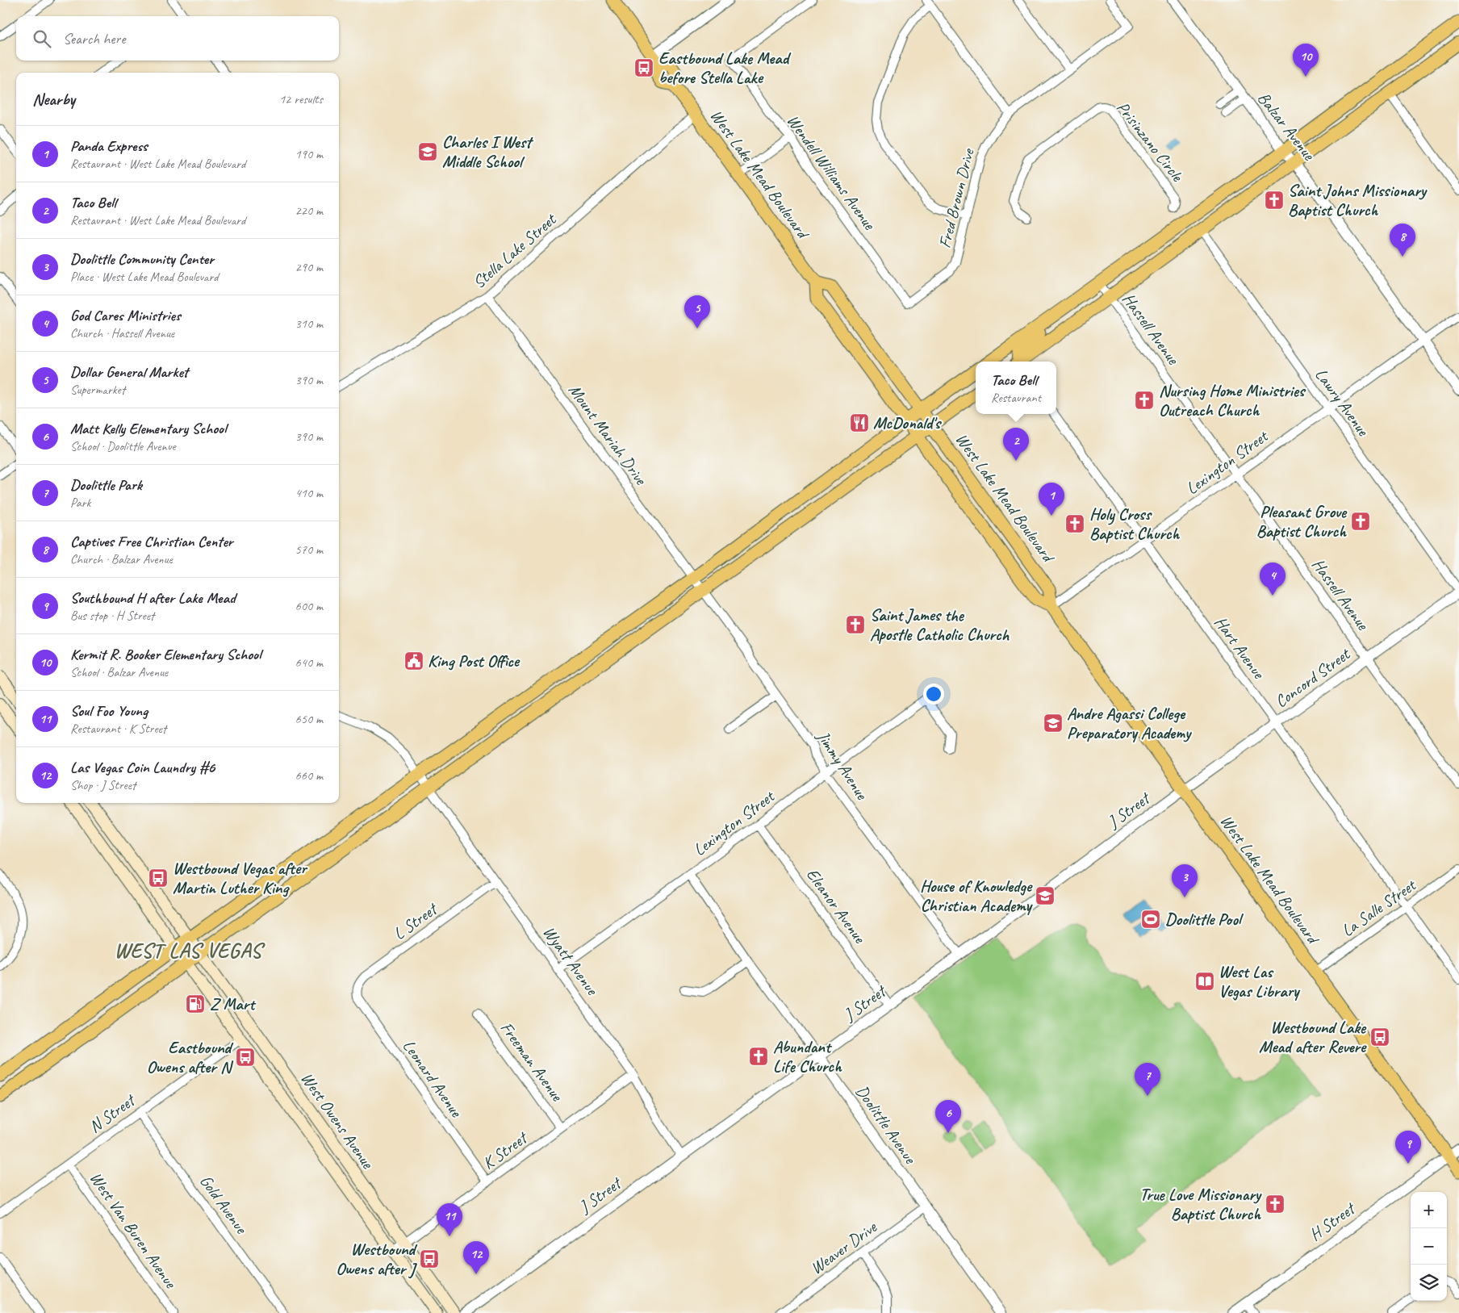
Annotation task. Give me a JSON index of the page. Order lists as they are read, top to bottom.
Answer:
{
  "streets": {
    "main road": ["West Lake Mead Boulevard", "West Owens Avenue"],
    "street": [
      "Balzar Avenue",
      "Prisinzano Circle",
      "Wendell Williams Avenue",
      "Fred Brown Drive",
      "Stella Lake Street",
      "Hassell Avenue",
      "Lawry Avenue",
      "Mount Mariah Drive",
      "Lexington Street",
      "Hart Avenue",
      "Concord Street",
      "Jimmy Avenue",
      "J Street",
      "Eleanor Avenue",
      "La Salle Street",
      "L Street",
      "Wyatt Avenue",
      "Freeman Avenue",
      "Leonard Avenue",
      "N Street",
      "Doolittle Avenue",
      "K Street",
      "Gold Avenue",
      "H Street",
      "West Van Buren Avenue",
      "Weaver Drive"
    ]
  },
  "crossings": [
    ["Balzar Avenue", "Lexington Street"],
    ["Wendell Williams Avenue", "Fred Brown Drive"],
    ["West Lake Mead Boulevard", "Stella Lake Street"],
    ["West Lake Mead Boulevard", "Lexington Street"],
    ["West Lake Mead Boulevard", "Concord Street"],
    ["West Lake Mead Boulevard", "J Street"],
    ["West Lake Mead Boulevard", "La Salle Street"],
    ["West Lake Mead Boulevard", "H Street"],
    ["Stella Lake Street", "Mount Mariah Drive"],
    ["Hassell Avenue", "Lexington Street"],
    ["Hassell Avenue", "Concord Street"],
    ["Lawry Avenue", "Lexington Street"],
    ["Lawry Avenue", "Concord Street"],
    ["Mount Mariah Drive", "Jimmy Avenue"],
    ["Lexington Street", "Hart Avenue"],
    ["Lexington Street", "Jimmy Avenue"],
    ["Lexington Street", "Eleanor Avenue"],
    ["Lexington Street", "Wyatt Avenue"],
    ["Lexington Street", "Doolittle Avenue"],
    ["Hart Avenue", "Concord Street"],
    ["Hart Avenue", "La Salle Street"],
    ["Concord Street", "J Street"],
    ["Jimmy Avenue", "J Street"],
    ["J Street", "Eleanor Avenue"],
    ["J Street", "Wyatt Avenue"],
    ["J Street", "Doolittle Avenue"],
    ["L Street", "Wyatt Avenue"],
    ["L Street", "Leonard Avenue"],
    ["Wyatt Avenue", "K Street"],
    ["Freeman Avenue", "K Street"],
    ["Leonard Avenue", "K Street"],
    ["N Street", "West Owens Avenue"],
    ["N Street", "Gold Avenue"],
    ["N Street", "West Van Buren Avenue"],
    ["West Owens Avenue", "K Street"],
    ["Doolittle Avenue", "Weaver Drive"]
  ],
  "districts": ["WEST LAS VEGAS"],
  "places": {
    "bus stop": [
      "Eastbound Lake Mead before Stella Lake",
      "Westbound Vegas after Martin Luther King",
      "Westbound Lake Mead after Revere",
      "Eastbound Owens after N",
      "Westbound Owens after J"
    ],
    "school or university": ["Charles I West Middle School", "Andre Agassi College Preparatory Academy", "House of Knowledge Christian Academy"],
    "church": [
      "Saint Johns Missionary Baptist Church",
      "Nursing Home Ministries Outreach Church",
      "Pleasant Grove Baptist Church",
      "Holy Cross Baptist Church",
      "Saint James the Apostle Catholic Church",
      "Abundant Life Church",
      "True Love Missionary Baptist Church"
    ],
    "restaurant": ["McDonald's"],
    "public building": ["King Post Office"],
    "sports": ["Doolittle Pool"],
    "library": ["West Las Vegas Library"],
    "fuel station": ["Z Mart"]
  },
  "page": {
    "search": "Search here",
    "pins": [
      "10",
      "8",
      "5",
      "2",
      "1",
      "4",
      "3",
      "7",
      "6",
      "9",
      "11",
      "12"
    ],
    "heading": ["Nearby", "12 results"],
    "list": [
      {
        "mark": "1",
        "name": "Panda Express",
        "note": "Restaurant · West Lake Mead Boulevard",
        "value": "190 m"
      },
      {
        "mark": "2",
        "name": "Taco Bell",
        "note": "Restaurant · West Lake Mead Boulevard",
        "value": "220 m"
      },
      {
        "mark": "3",
        "name": "Doolittle Community Center",
        "note": "Place · West Lake Mead Boulevard",
        "value": "290 m"
      },
      {
        "mark": "4",
        "name": "God Cares Ministries",
        "note": "Church · Hassell Avenue",
        "value": "310 m"
      },
      {
        "mark": "5",
        "name": "Dollar General Market",
        "note": "Supermarket",
        "value": "390 m"
      },
      {
        "mark": "6",
        "name": "Matt Kelly Elementary School",
        "note": "School · Doolittle Avenue",
        "value": "390 m"
      },
      {
        "mark": "7",
        "name": "Doolittle Park",
        "note": "Park",
        "value": "410 m"
      },
      {
        "mark": "8",
        "name": "Captives Free Christian Center",
        "note": "Church · Balzar Avenue",
        "value": "570 m"
      },
      {
        "mark": "9",
        "name": "Southbound H after Lake Mead",
        "note": "Bus stop · H Street",
        "value": "600 m"
      },
      {
        "mark": "10",
        "name": "Kermit R. Booker Elementary School",
        "note": "School · Balzar Avenue",
        "value": "640 m"
      },
      {
        "mark": "11",
        "name": "Soul Foo Young",
        "note": "Restaurant · K Street",
        "value": "650 m"
      },
      {
        "mark": "12",
        "name": "Las Vegas Coin Laundry #6",
        "note": "Shop · J Street",
        "value": "660 m"
      }
    ],
    "popup": ["Taco Bell", "Restaurant"],
    "map_buttons": ["+", "−"]
  }
}
